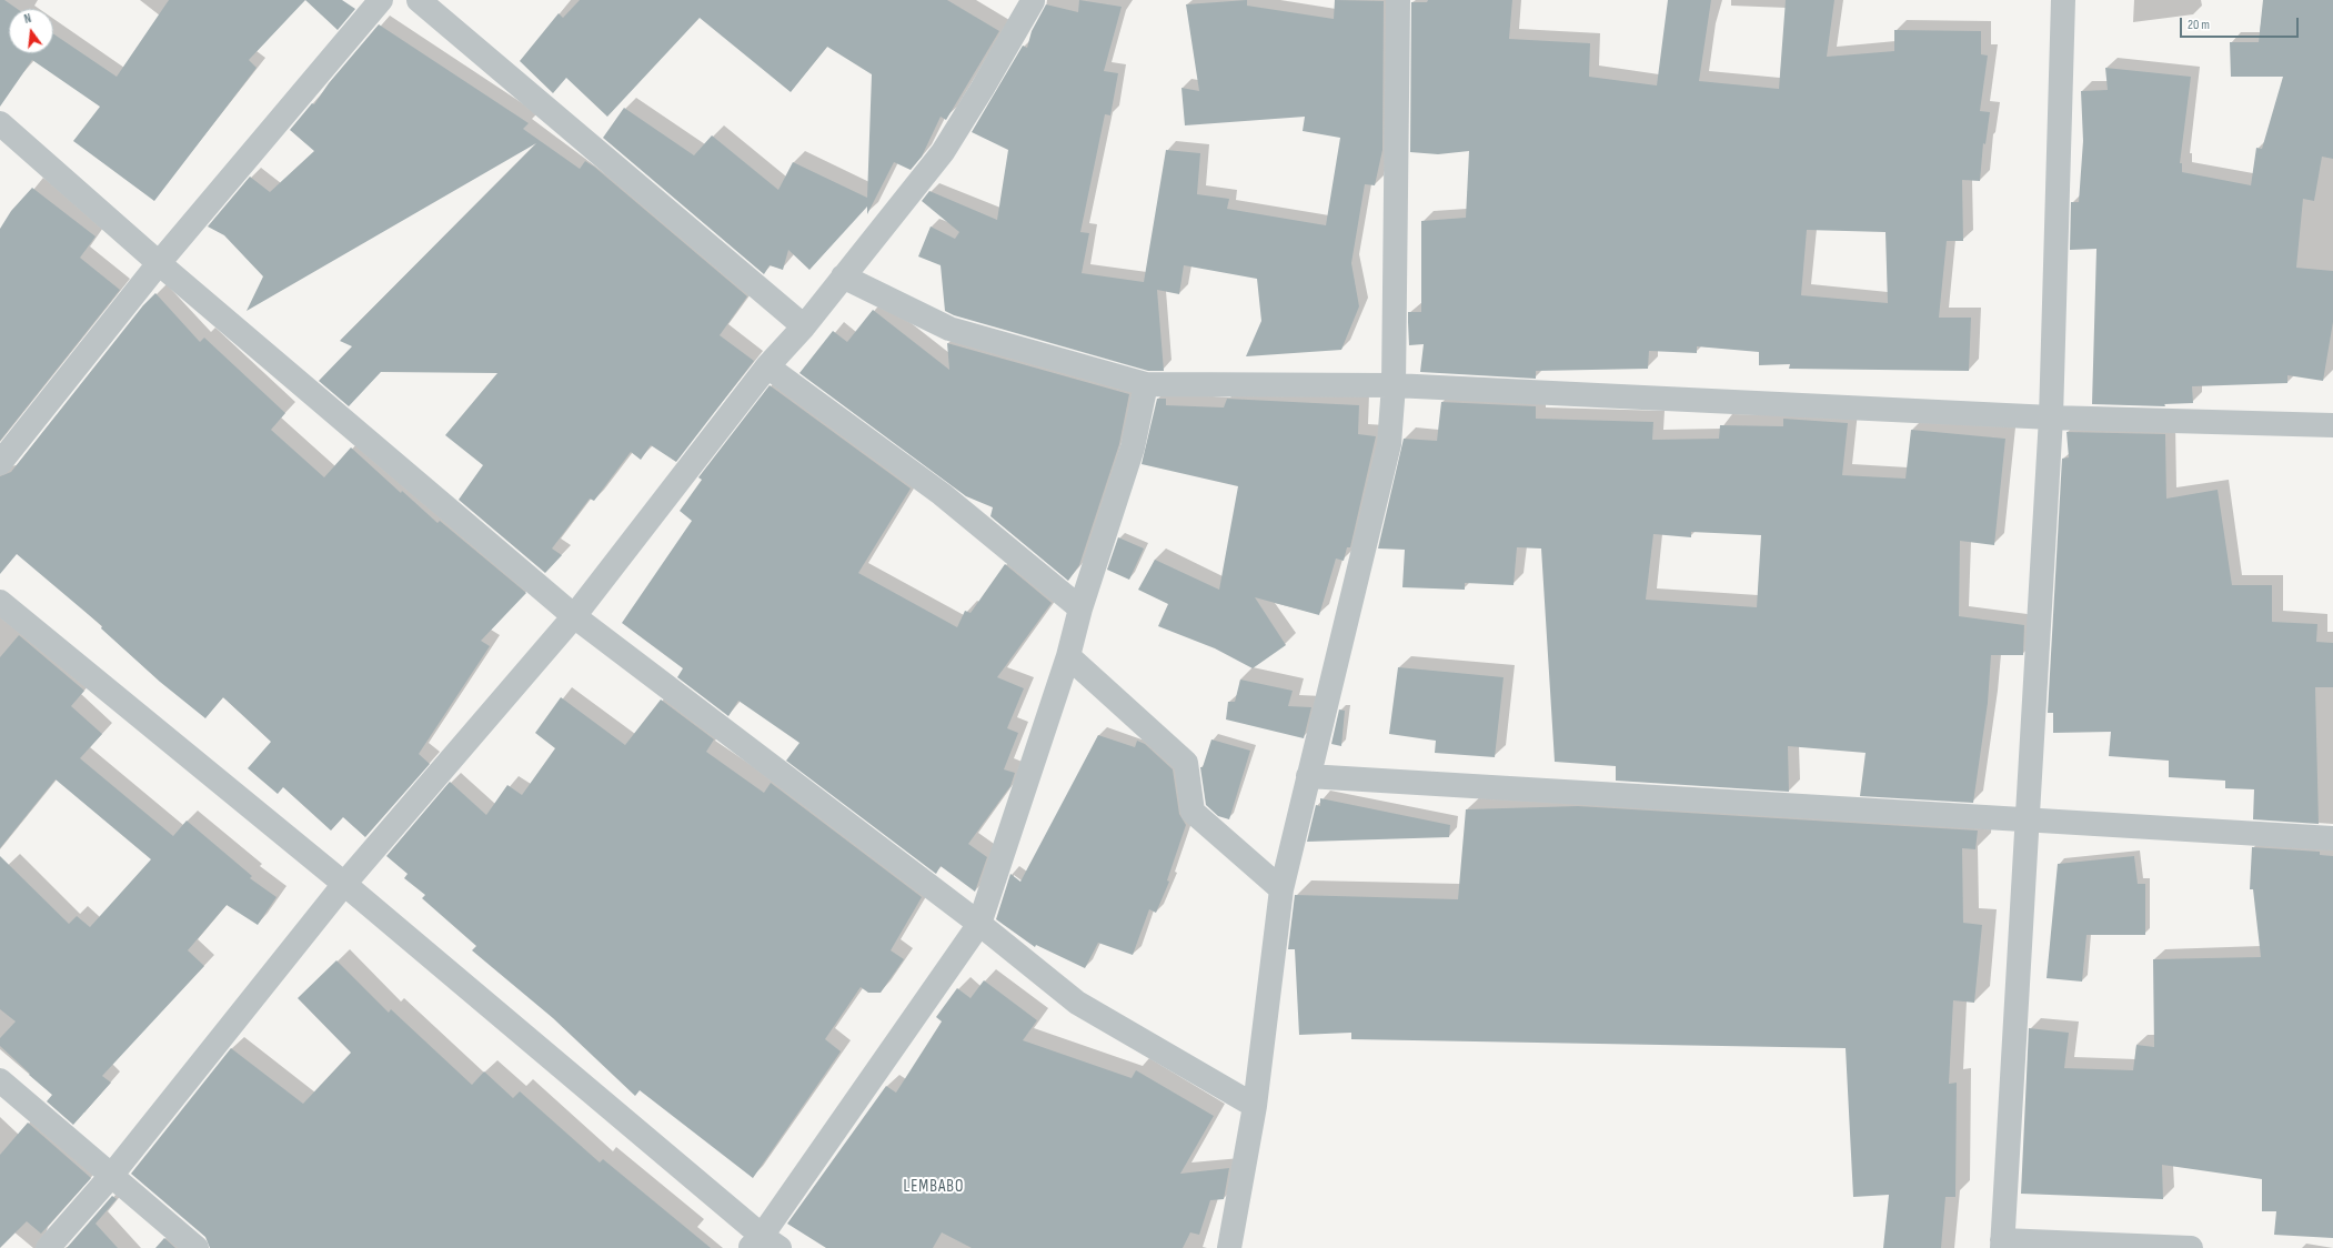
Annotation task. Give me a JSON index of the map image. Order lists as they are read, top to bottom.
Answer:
{
  "districts": ["LEMBABO"],
  "scale_bar": "20 m",
  "north": "top"
}
